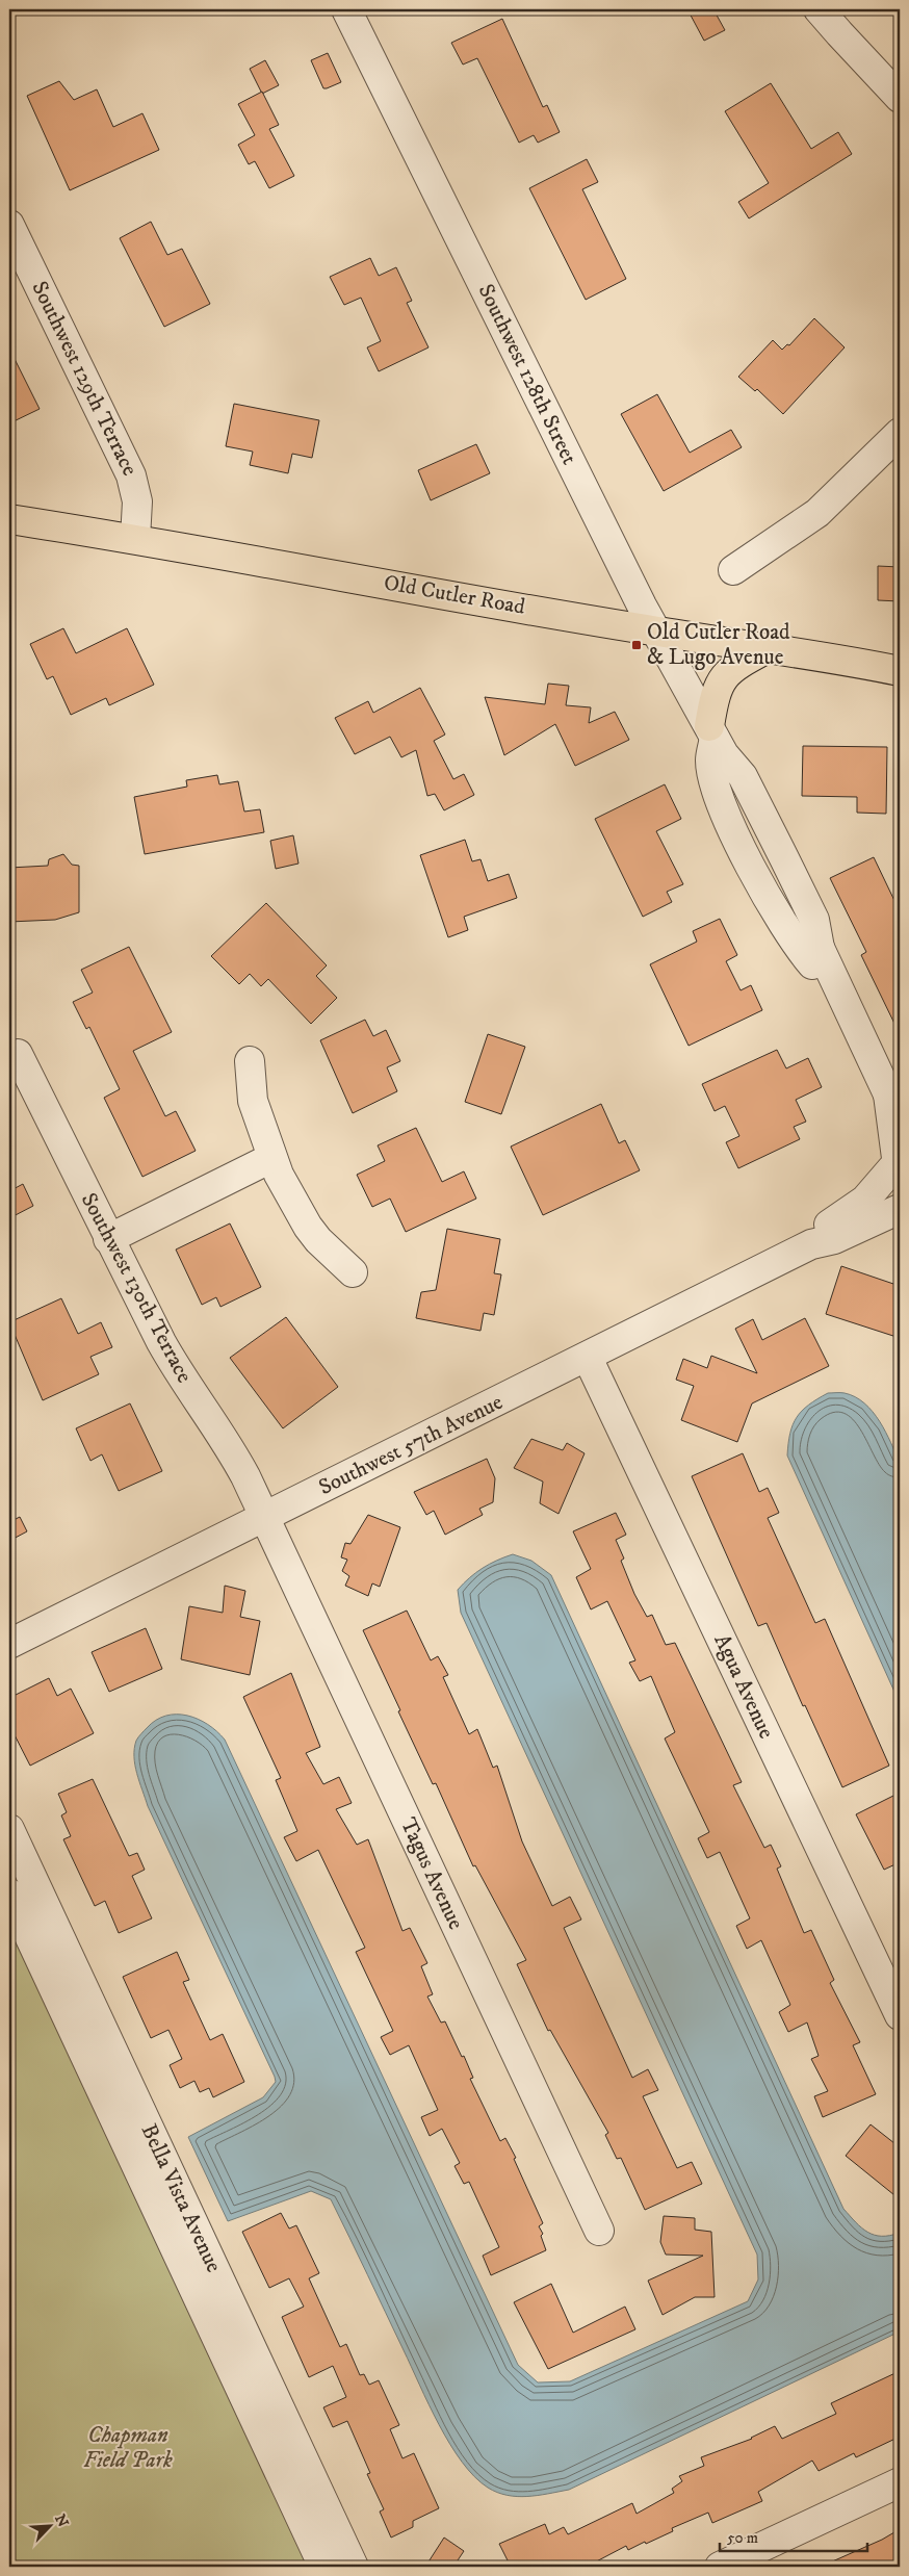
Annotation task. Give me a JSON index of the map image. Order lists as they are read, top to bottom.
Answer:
{
  "streets": {
    "main road": ["Old Cutler Road"],
    "street": [
      "Southwest 128th Street",
      "Southwest 129th Terrace",
      "Southwest 130th Terrace",
      "Southwest 57th Avenue",
      "Agua Avenue",
      "Tagus Avenue",
      "Bella Vista Avenue"
    ]
  },
  "crossings": [
    ["Southwest 128th Street", "Old Cutler Road"],
    ["Southwest 128th Street", "Southwest 57th Avenue"],
    ["Southwest 129th Terrace", "Old Cutler Road"],
    ["Southwest 130th Terrace", "Southwest 57th Avenue"],
    ["Southwest 130th Terrace", "Tagus Avenue"],
    ["Southwest 57th Avenue", "Agua Avenue"],
    ["Southwest 57th Avenue", "Tagus Avenue"]
  ],
  "parks": ["Chapman Field Park"],
  "places": {
    "transit": ["Old Cutler Road & Lugo Avenue"]
  },
  "scale_bar": "50 m",
  "north": "top right"
}
